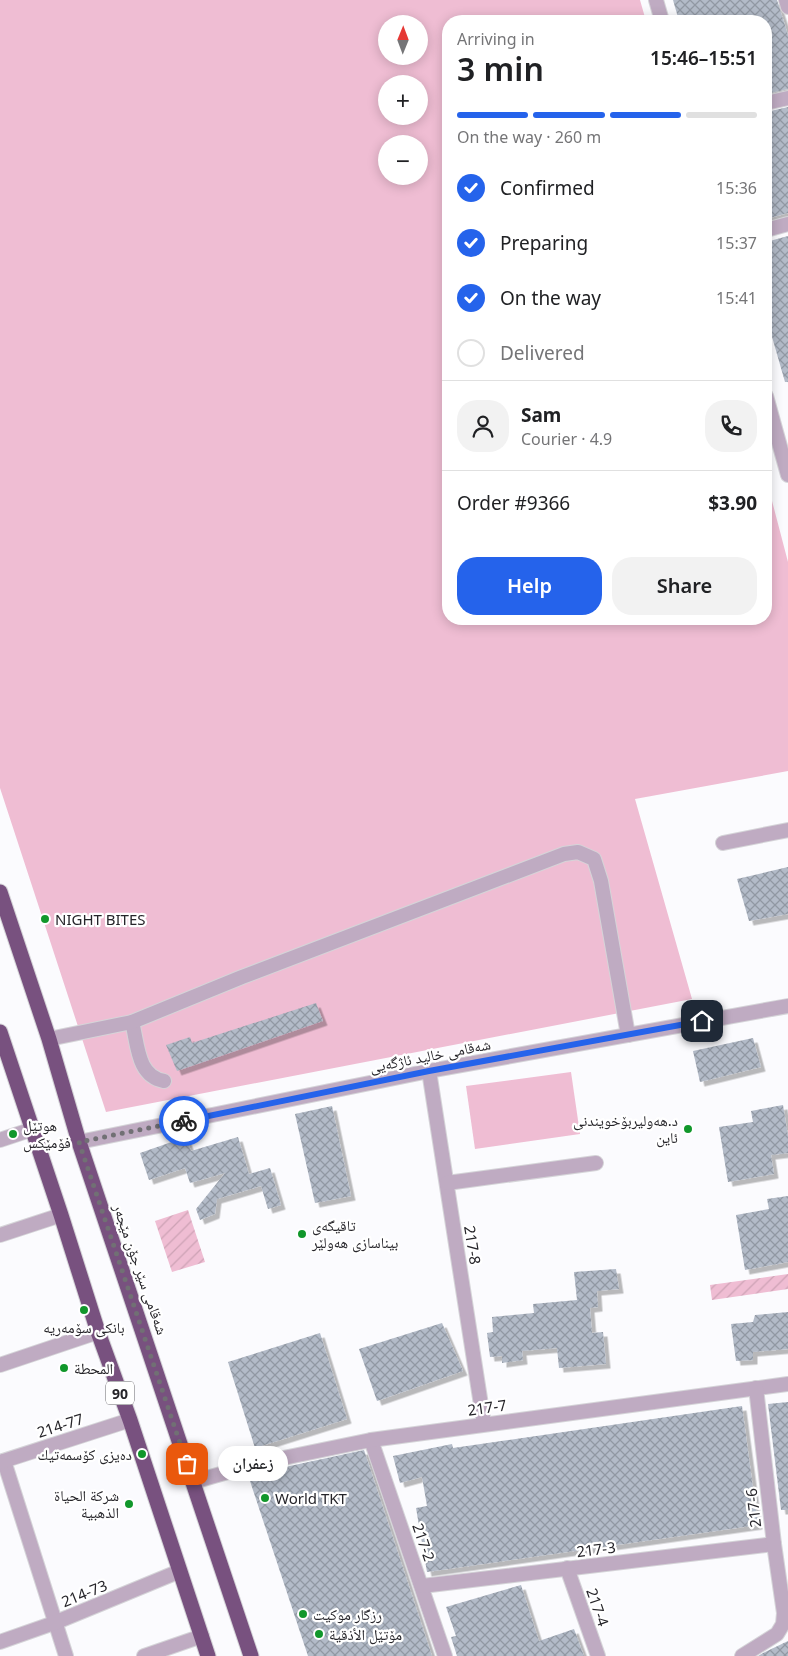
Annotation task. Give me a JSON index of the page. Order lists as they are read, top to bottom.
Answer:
{
  "streets": {
    "highway": ["شەقامی سێر جۆن مێجەر", "90"],
    "street": [
      "شەقامی خالید ئاژگەیی",
      "217-8",
      "217-7",
      "214-77",
      "217-6",
      "217-2",
      "217-3",
      "214-73",
      "217-4"
    ]
  },
  "crossings": [
    ["شەقامی خالید ئاژگەیی", "217-8"],
    ["شەقامی خالید ئاژگەیی", "شەقامی سێر جۆن مێجەر"],
    ["217-8", "217-7"],
    ["شەقامی سێر جۆن مێجەر", "217-7"],
    ["90", "214-77"],
    ["90", "214-73"],
    ["217-7", "217-6"],
    ["217-7", "217-2"],
    ["217-6", "217-3"],
    ["217-2", "217-3"],
    ["217-3", "217-4"]
  ],
  "places": [
    "NIGHT BITES",
    "د.هه‌ولیربۆخویندنی ئاین",
    "هوتێل فۆمێکس",
    "تاقیگەی بیناسازی هەولێر",
    "بانکی سۆمەریە",
    "المحطة",
    "دەیزی کۆسمەتیك",
    "زعفران",
    "World TKT",
    "شركة الحياة الذهبية",
    "رزگار موكيت",
    "مۆتێل الأذقیة"
  ],
  "north": "top",
  "page": {
    "map_buttons": ["+", "−"],
    "heading": ["3 min", "Arriving in", "15:46–15:51"],
    "panel": [
      "Sam",
      "Courier · 4.9",
      "Order #9366",
      "$3.90"
    ],
    "bar": "On the way · 260 m",
    "list": [
      ["Confirmed", "15:36"],
      ["Preparing", "15:37"],
      ["On the way", "15:41"],
      "Delivered"
    ],
    "buttons": ["Help", "Share"],
    "bubble": "زعفران"
  }
}
